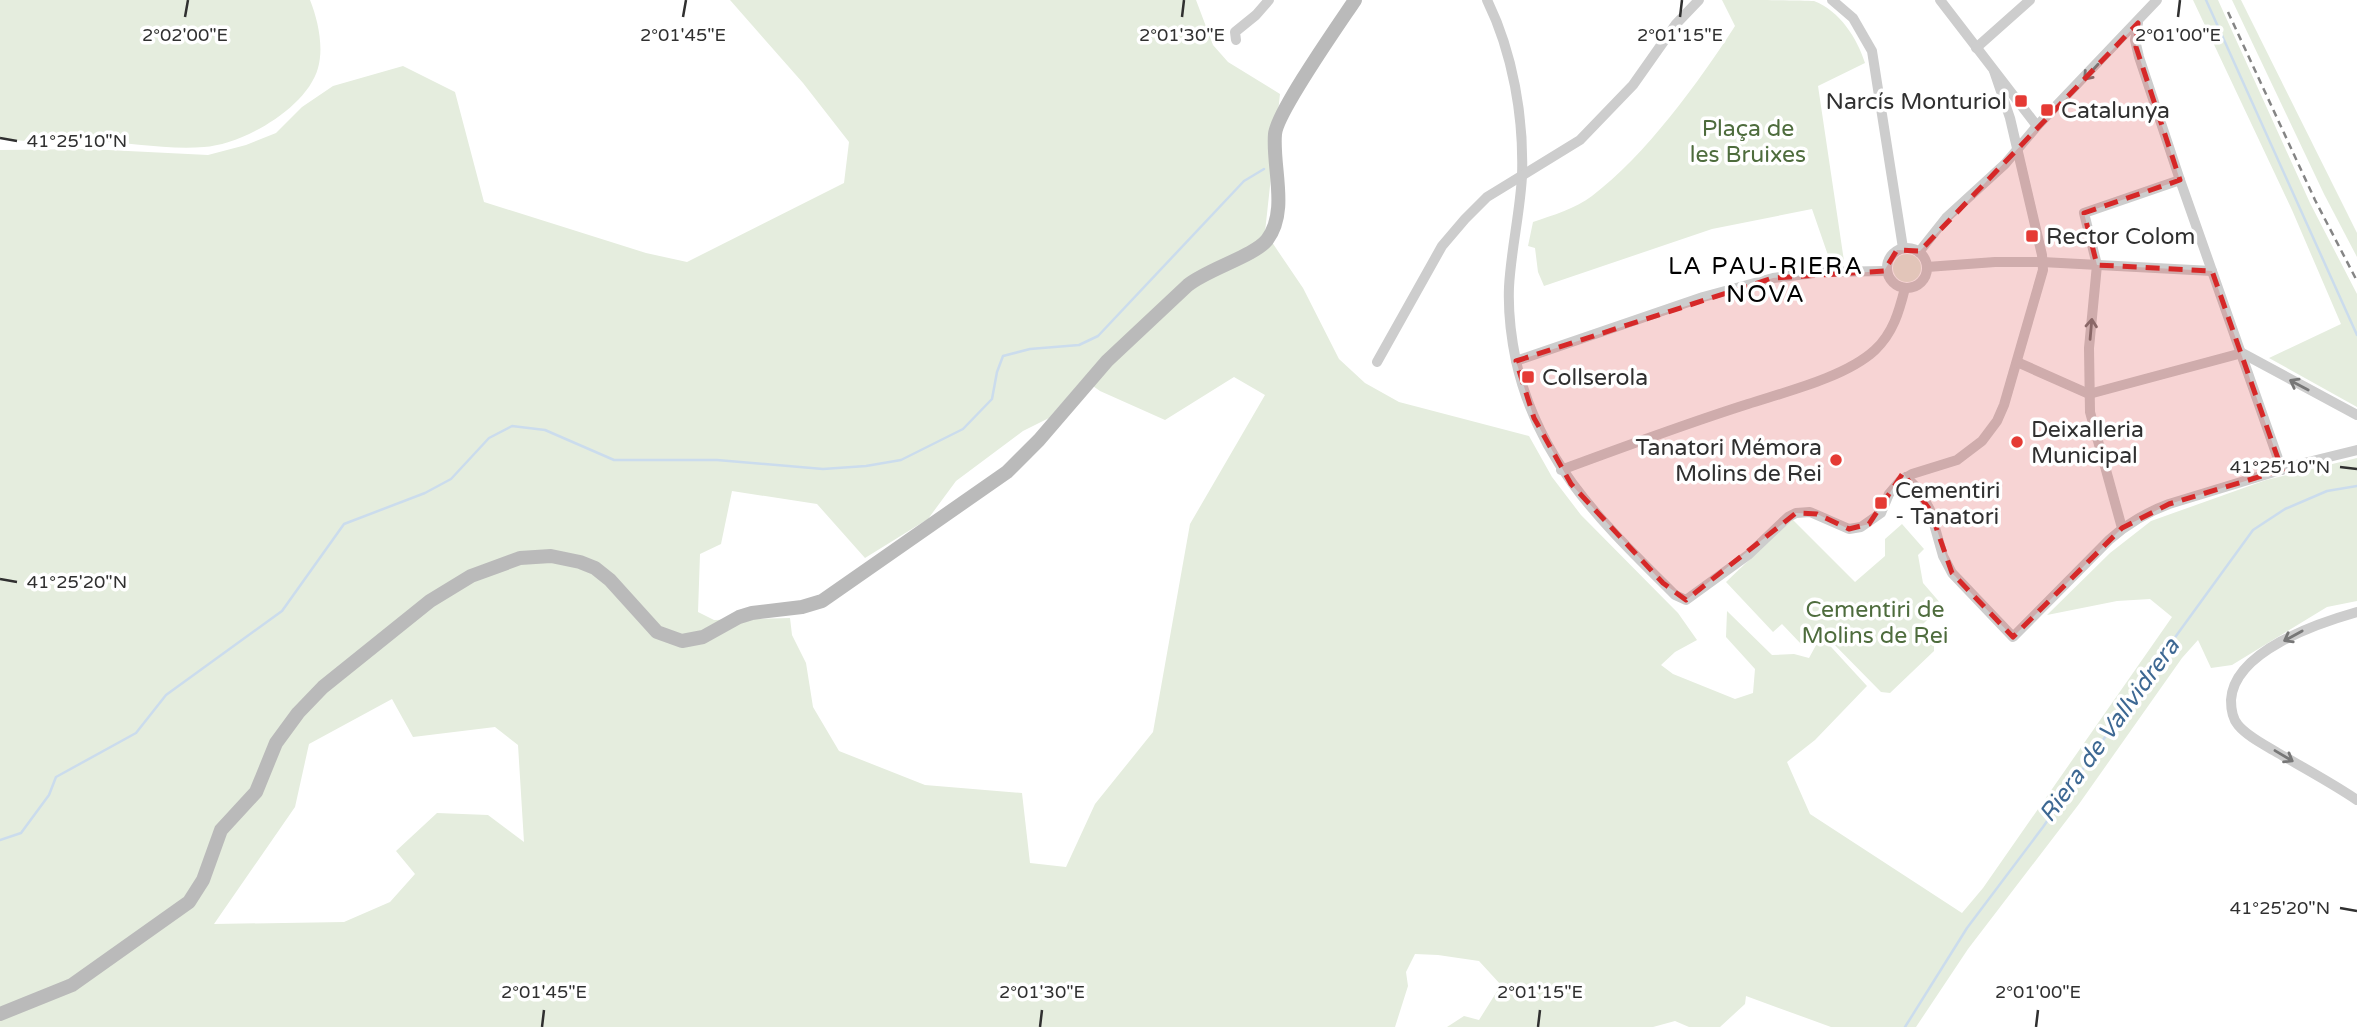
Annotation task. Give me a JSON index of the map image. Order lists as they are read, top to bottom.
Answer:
{
  "districts": ["LA PAU-RIERA NOVA"],
  "water": ["Riera de Vallvidrera"],
  "parks": ["Plaça de les Bruixes", "Cementiri de Molins de Rei"],
  "places": {
    "transit": [
      "Narcís Monturiol",
      "Catalunya",
      "Rector Colom",
      "Collserola",
      "Cementiri - Tanatori"
    ],
    "other": ["Deixalleria Municipal", "Tanatori Mémora Molins de Rei"]
  },
  "coordinates": [
    "2°02'00\"E",
    "2°01'45\"E",
    "2°01'30\"E",
    "2°01'15\"E",
    "2°01'00\"E",
    "41°25'10\"N",
    "41°25'20\"N"
  ]
}
